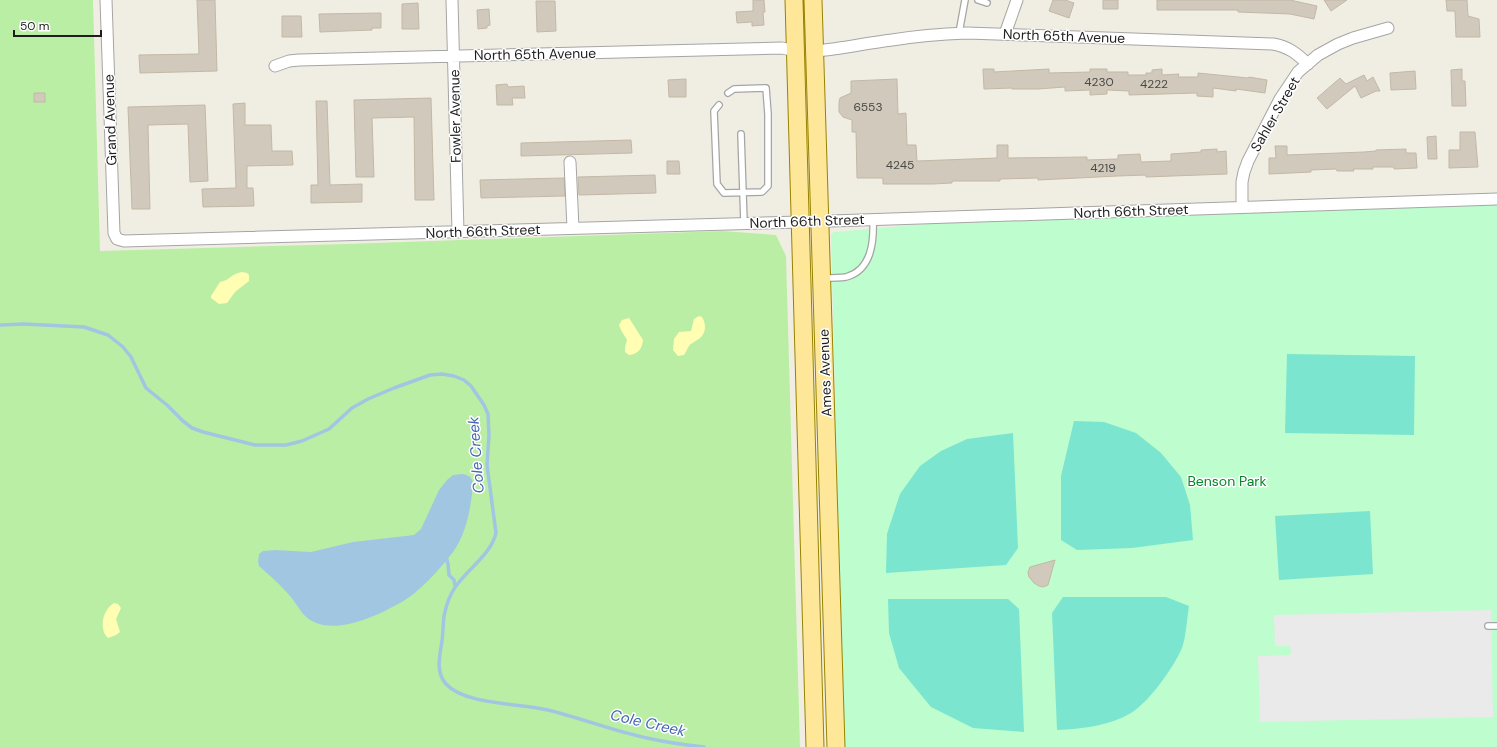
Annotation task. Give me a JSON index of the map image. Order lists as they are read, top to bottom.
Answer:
{
  "streets": {
    "main road": ["Ames Avenue"],
    "street": [
      "North 65th Avenue",
      "Sahler Street",
      "Fowler Avenue",
      "Grand Avenue",
      "North 66th Street"
    ]
  },
  "crossings": [
    ["North 65th Avenue", "Sahler Street"],
    ["North 65th Avenue", "Fowler Avenue"],
    ["North 65th Avenue", "Ames Avenue"],
    ["Sahler Street", "North 66th Street"],
    ["Fowler Avenue", "North 66th Street"],
    ["Grand Avenue", "North 66th Street"],
    ["North 66th Street", "Ames Avenue"]
  ],
  "water": ["Cole Creek"],
  "parks": ["Benson Park"],
  "house_numbers": [
    "4230",
    "4222",
    "6553",
    "4245",
    "4219"
  ],
  "scale_bar": "50 m"
}
